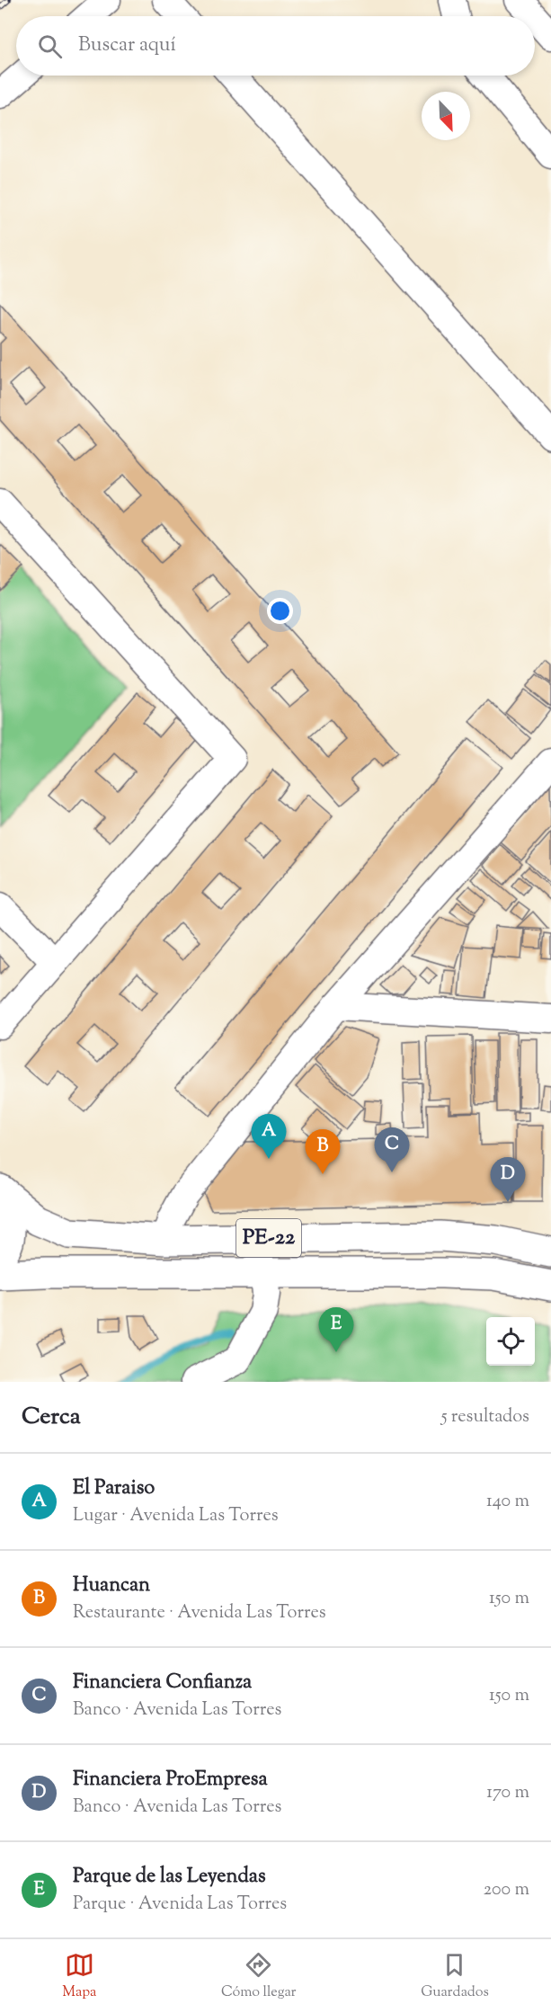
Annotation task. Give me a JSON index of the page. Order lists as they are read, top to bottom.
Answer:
{
  "streets": {
    "highway": ["PE-22"]
  },
  "north": "bottom right",
  "page": {
    "search": "Buscar aquí",
    "pins": [
      "A",
      "C",
      "B",
      "D",
      "E"
    ],
    "heading": ["Cerca", "5 resultados"],
    "list": [
      {
        "mark": "A",
        "name": "El Paraiso",
        "note": "Lugar · Avenida Las Torres",
        "value": "140 m"
      },
      {
        "mark": "B",
        "name": "Huancan",
        "note": "Restaurante · Avenida Las Torres",
        "value": "150 m"
      },
      {
        "mark": "C",
        "name": "Financiera Confianza",
        "note": "Banco · Avenida Las Torres",
        "value": "150 m"
      },
      {
        "mark": "D",
        "name": "Financiera ProEmpresa",
        "note": "Banco · Avenida Las Torres",
        "value": "170 m"
      },
      {
        "mark": "E",
        "name": "Parque de las Leyendas",
        "note": "Parque · Avenida Las Torres",
        "value": "200 m"
      }
    ],
    "nav": ["Mapa", "Cómo llegar", "Guardados"]
  }
}
